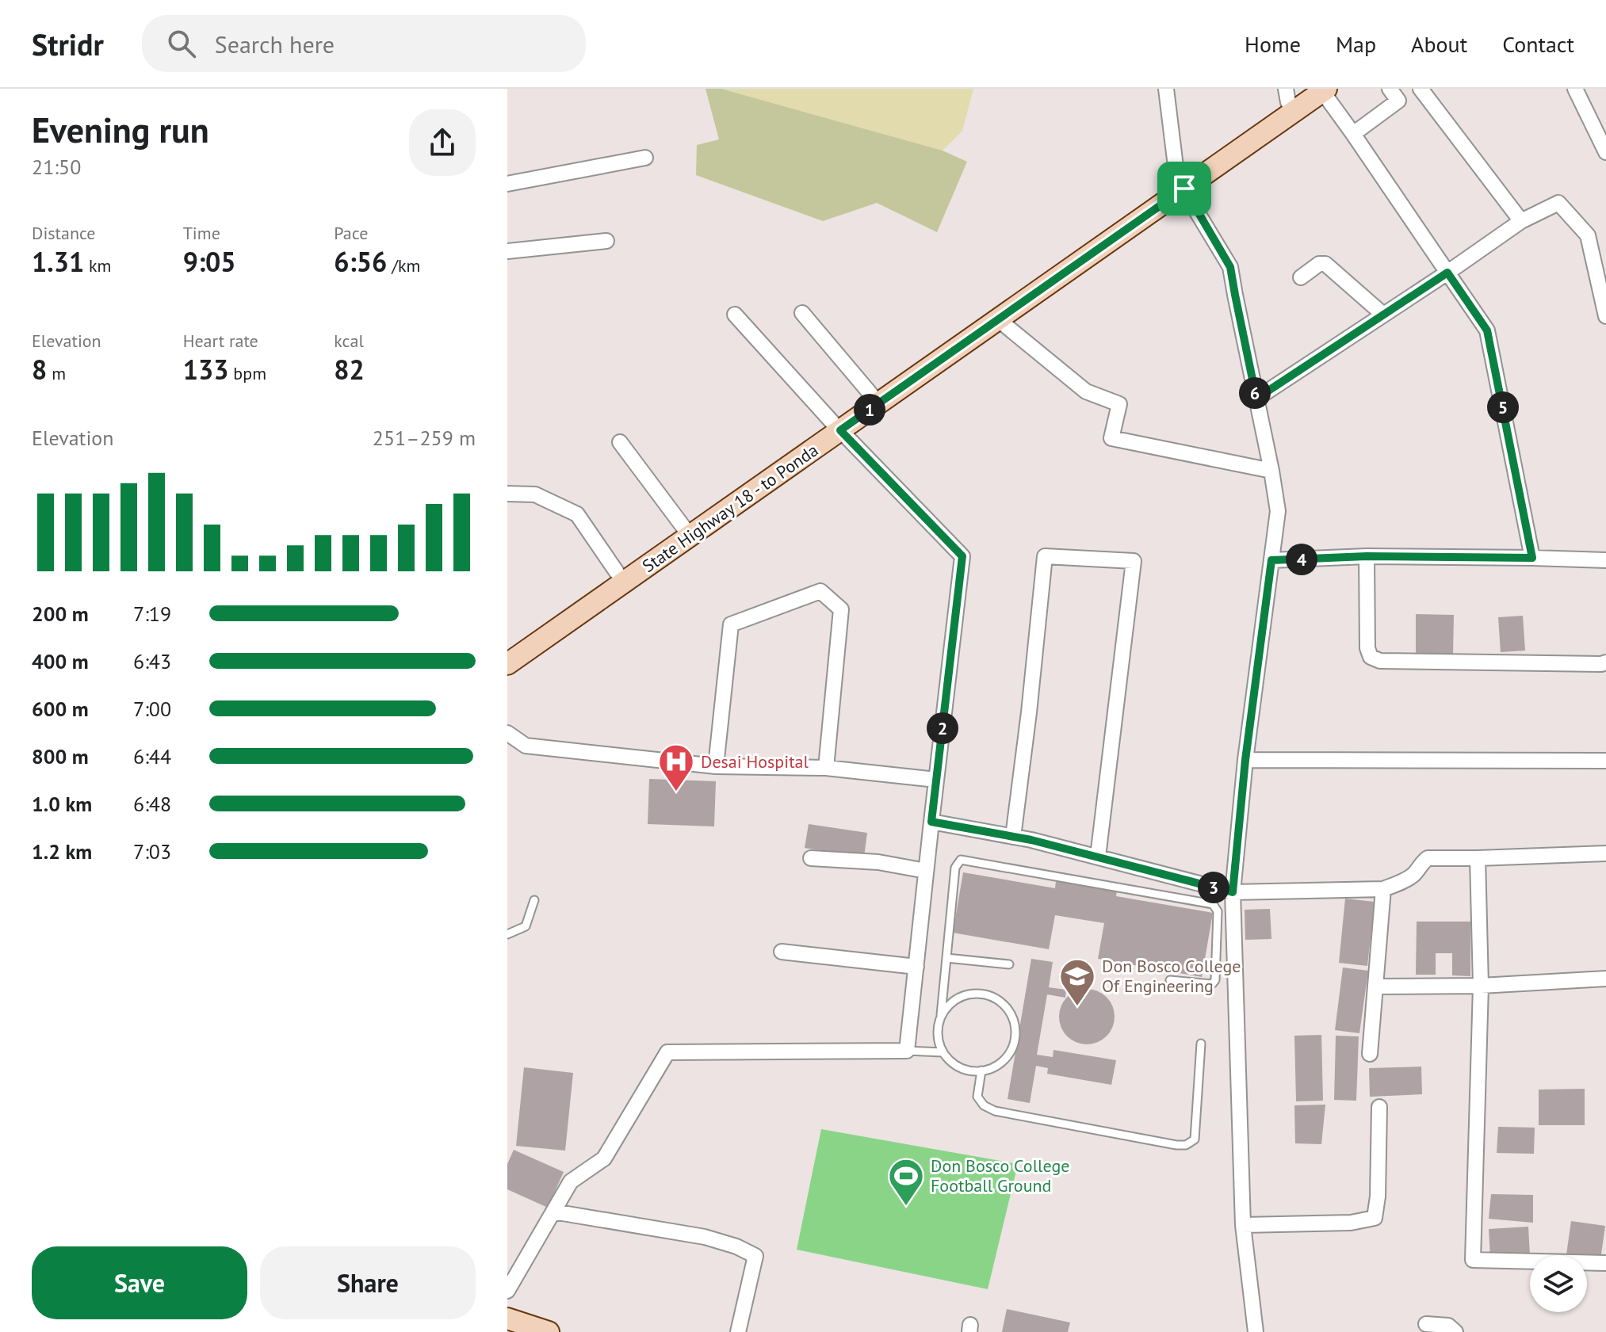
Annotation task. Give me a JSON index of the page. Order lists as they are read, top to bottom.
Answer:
{
  "streets": {
    "main road": ["State Highway 18 - to Ponda"]
  },
  "places": {
    "hospital": ["Desai Hospital"],
    "school or university": ["Don Bosco College Of Engineering"],
    "sports": ["Don Bosco College Football Ground"]
  },
  "page": {
    "header": "Stridr",
    "search": "Search here",
    "nav": [
      "Home",
      "Map",
      "About",
      "Contact"
    ],
    "heading": ["Evening run", "21:50"],
    "stats": [
      ["Distance", "1.31 km"],
      ["Time", "9:05"],
      ["Pace", "6:56 /km"],
      ["Elevation", "8 m"],
      ["Heart rate", "133 bpm"],
      ["kcal", "82"]
    ],
    "pins": [
      "6",
      "5",
      "1",
      "4",
      "2",
      "3"
    ],
    "chart": ["Elevation", "251–259 m"],
    "list": [
      {
        "name": "200 m",
        "note": "7:19"
      },
      {
        "name": "400 m",
        "note": "6:43"
      },
      {
        "name": "600 m",
        "note": "7:00"
      },
      {
        "name": "800 m",
        "note": "6:44"
      },
      {
        "name": "1.0 km",
        "note": "6:48"
      },
      {
        "name": "1.2 km",
        "note": "7:03"
      }
    ],
    "buttons": ["Save", "Share"]
  }
}
